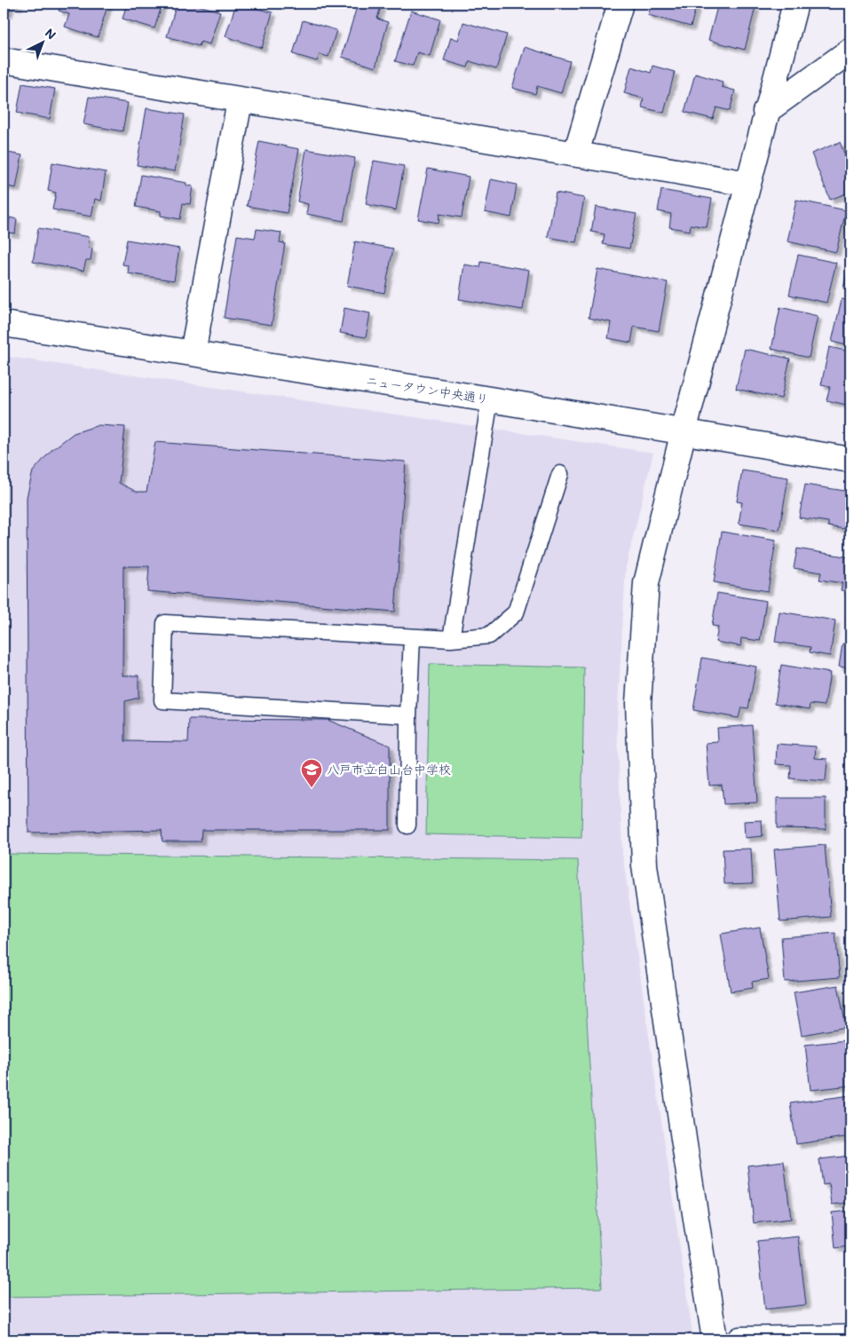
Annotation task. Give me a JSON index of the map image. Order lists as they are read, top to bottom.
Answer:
{
  "streets": {
    "street": ["ニュータウン中央通り"]
  },
  "places": {
    "school or university": ["八戸市立白山台中学校"]
  },
  "north": "top right"
}
